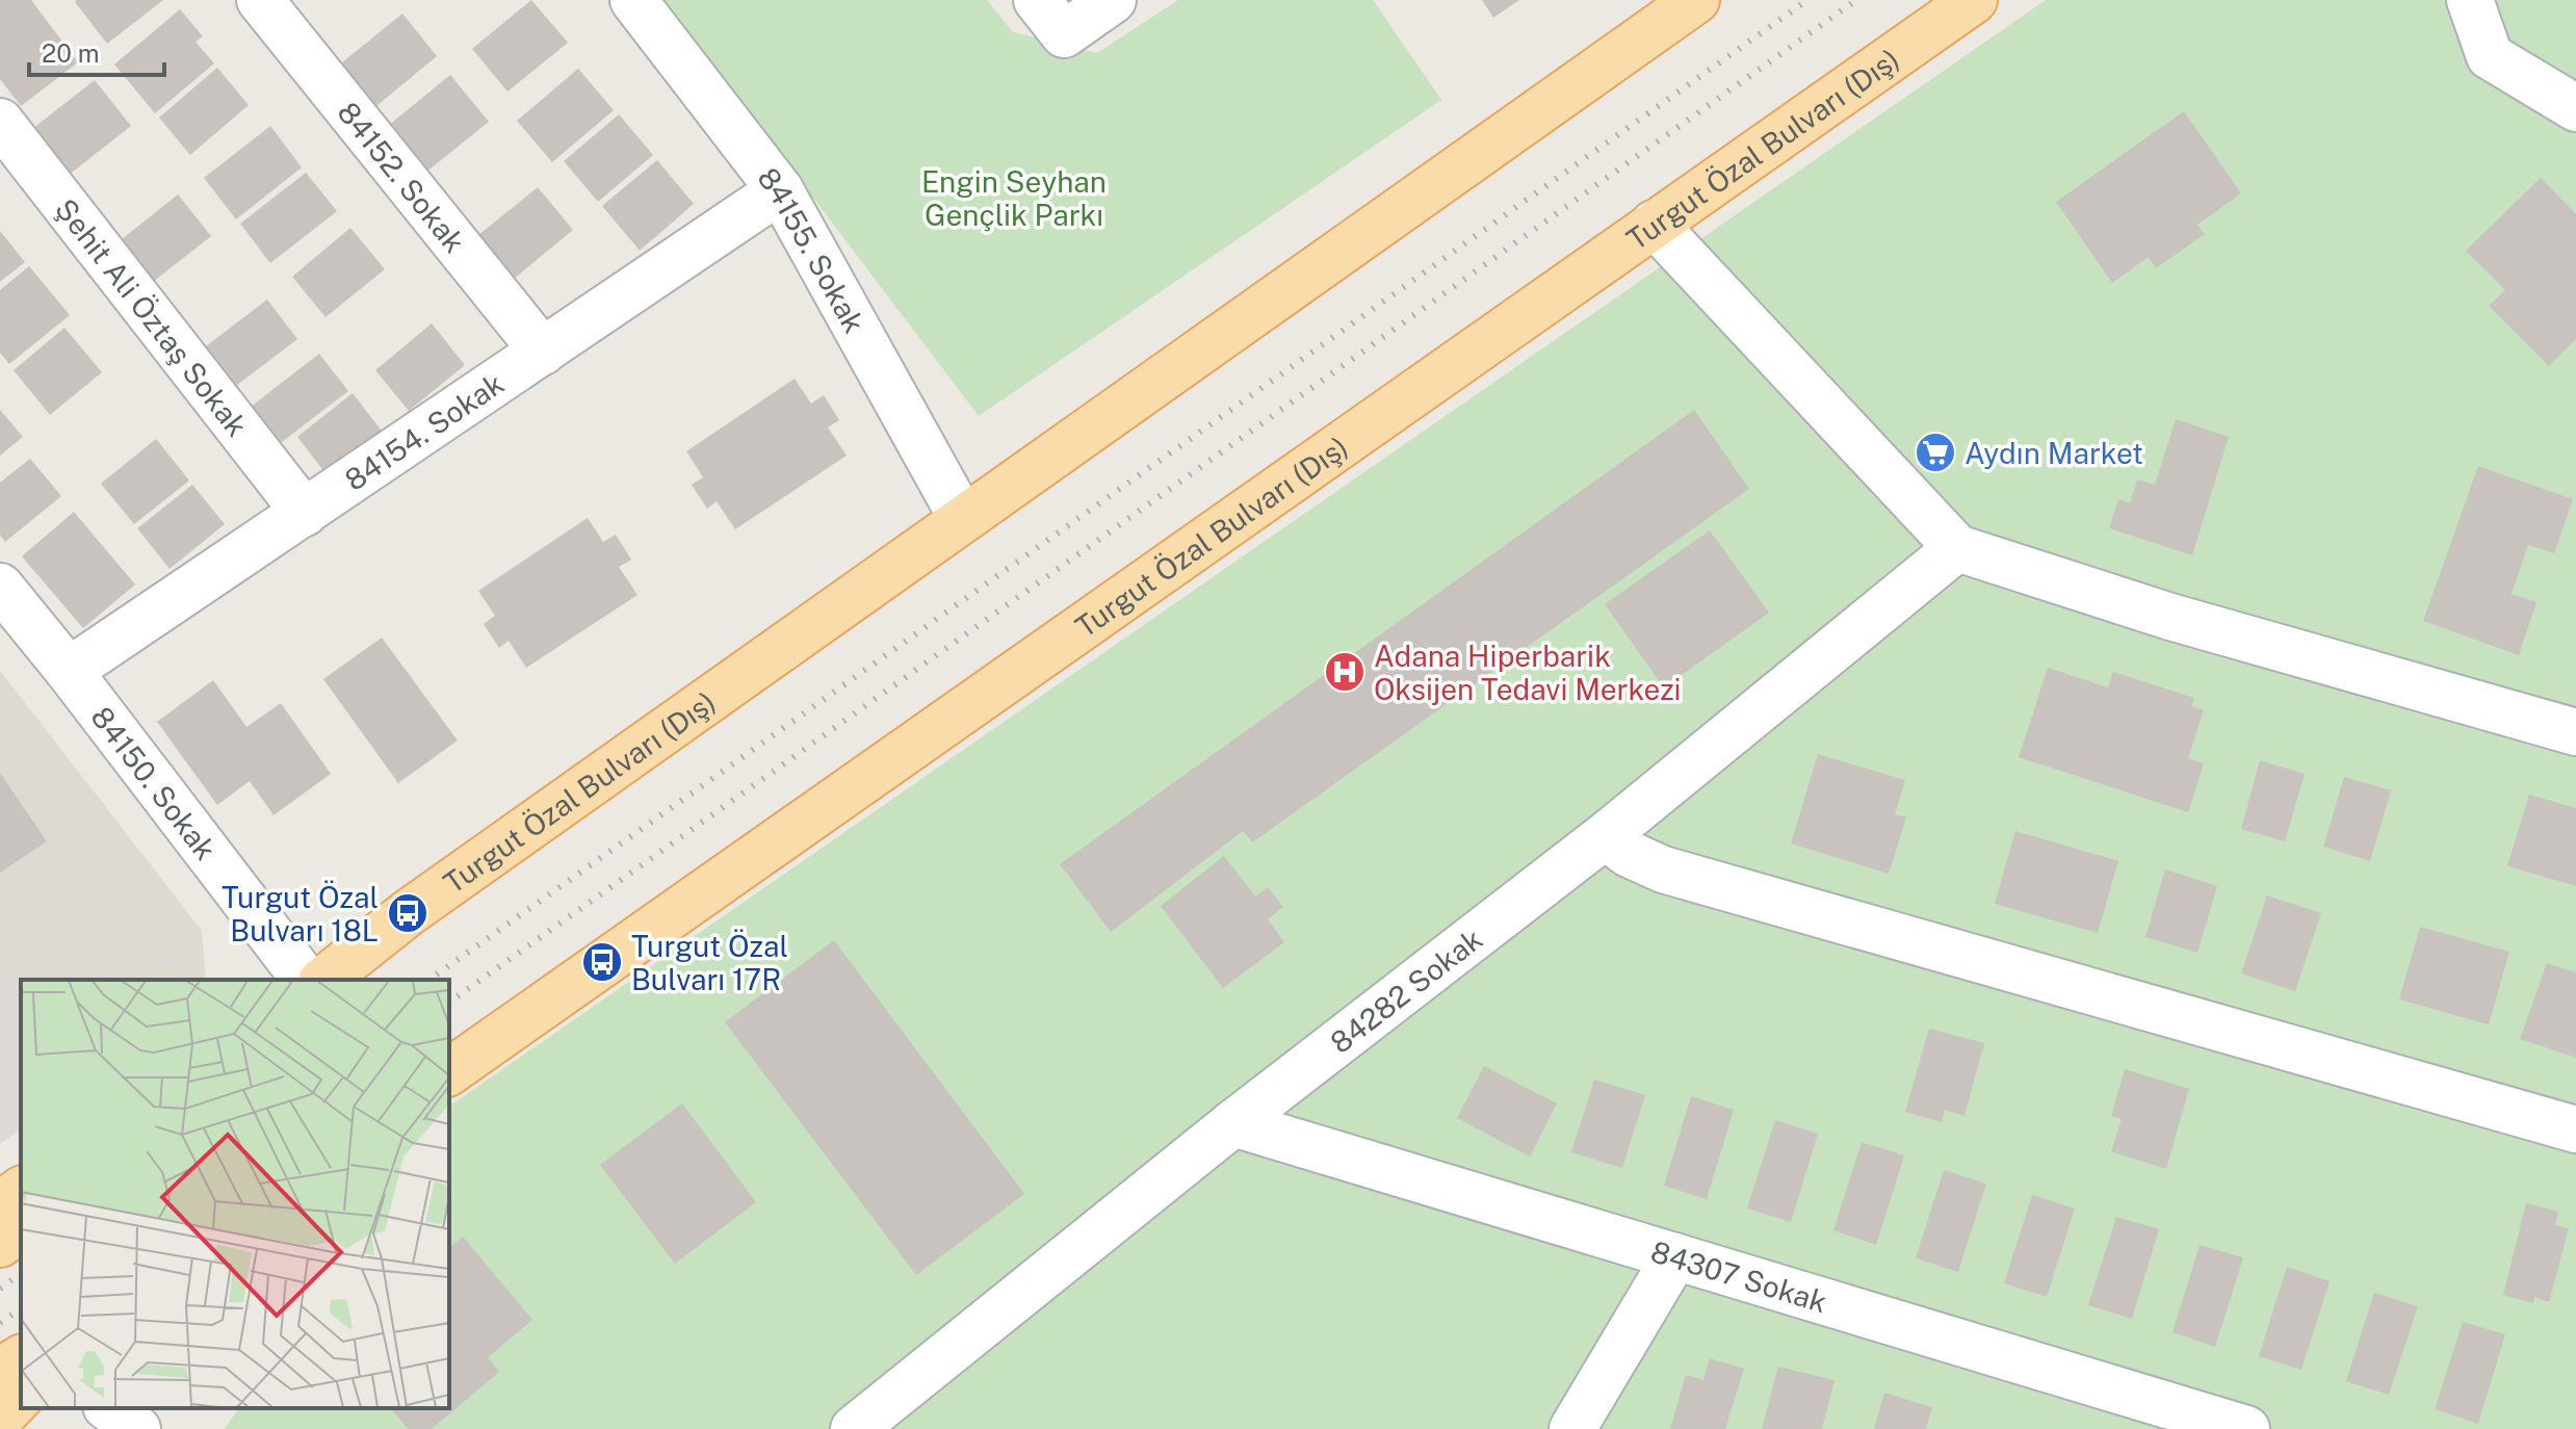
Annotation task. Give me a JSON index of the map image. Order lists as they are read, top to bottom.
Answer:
{
  "streets": {
    "main road": ["Turgut Özal Bulvarı (Dış)"],
    "street": [
      "84152. Sokak",
      "84155. Sokak",
      "Şehit Ali Öztaş Sokak",
      "84154. Sokak",
      "84150. Sokak",
      "84282 Sokak",
      "84307 Sokak"
    ]
  },
  "crossings": [
    ["Turgut Özal Bulvarı (Dış)", "84155. Sokak"],
    ["84152. Sokak", "84154. Sokak"],
    ["84155. Sokak", "84154. Sokak"],
    ["Şehit Ali Öztaş Sokak", "84154. Sokak"],
    ["84154. Sokak", "84150. Sokak"],
    ["84282 Sokak", "84307 Sokak"]
  ],
  "parks": ["Engin Seyhan Gençlik Parkı"],
  "places": {
    "supermarket": ["Aydın Market"],
    "hospital": ["Adana Hiperbarik Oksijen Tedavi Merkezi"],
    "bus stop": ["Turgut Özal Bulvarı 18L", "Turgut Özal Bulvarı 17R"]
  },
  "scale_bar": "20 m"
}
